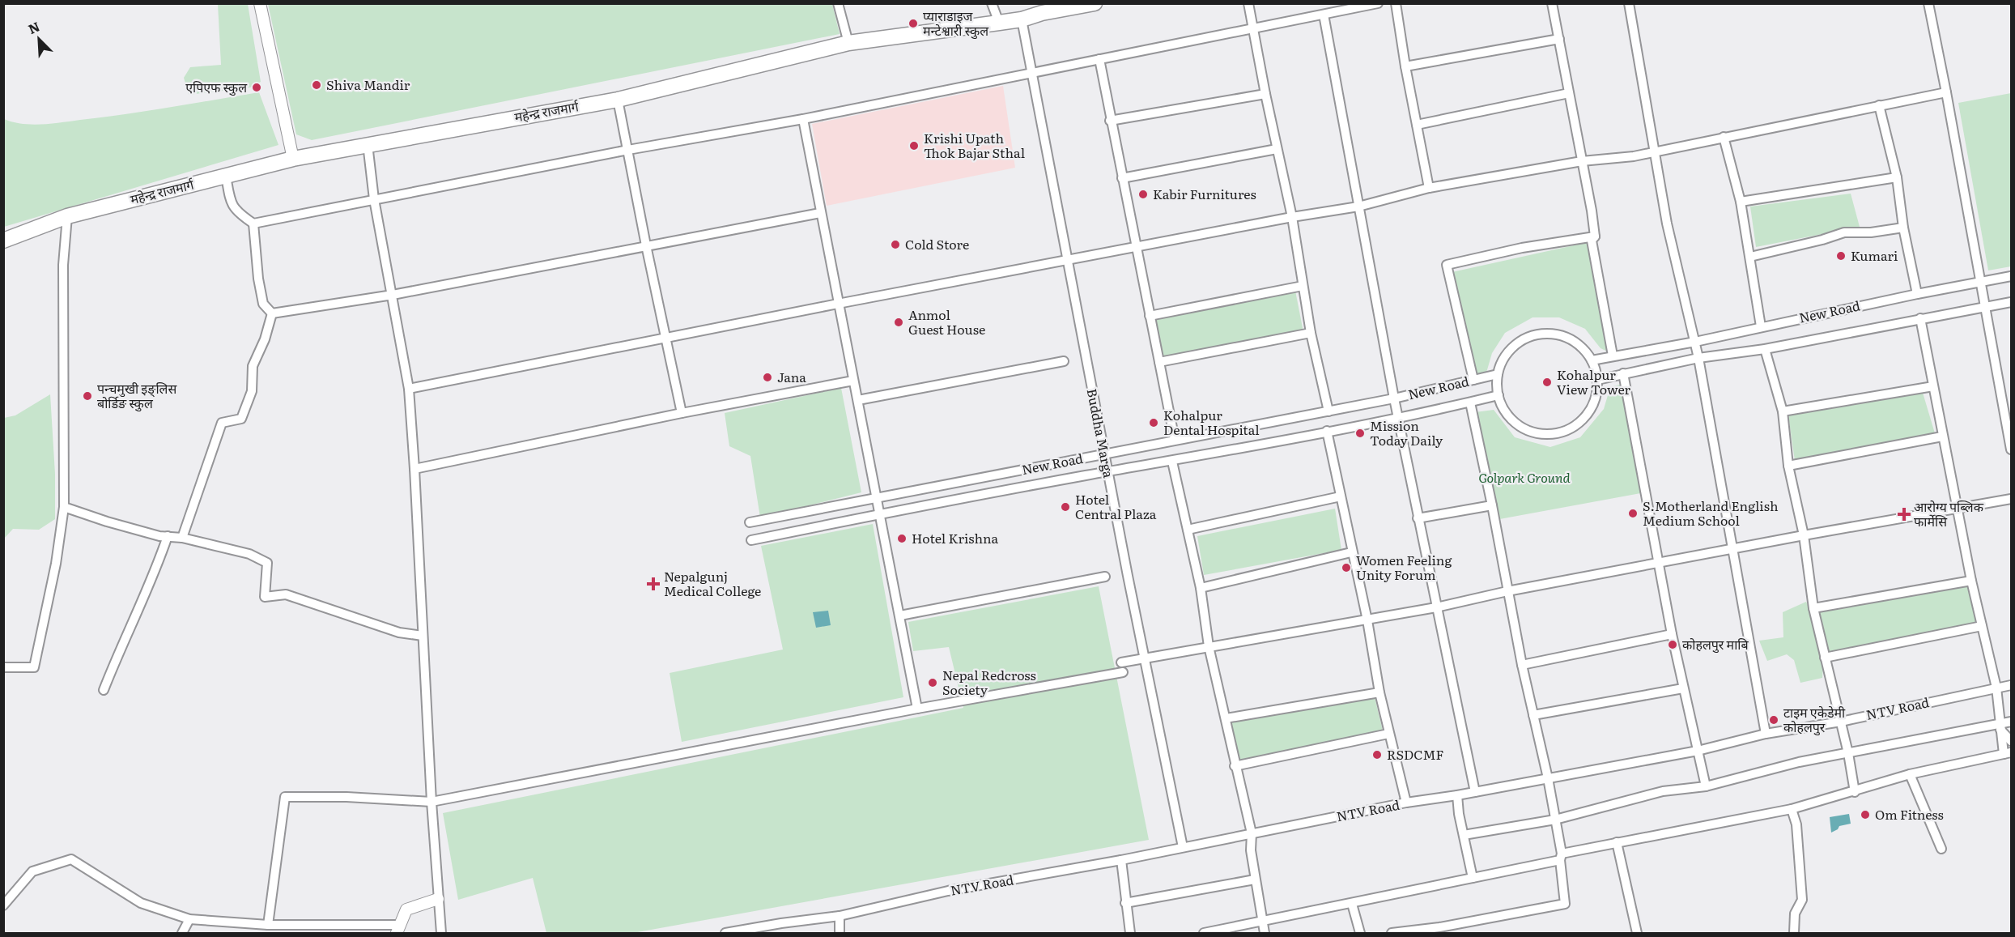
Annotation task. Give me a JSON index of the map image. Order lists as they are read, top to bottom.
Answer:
{
  "streets": {
    "highway": ["महेन्द्र राजमार्ग"],
    "street": ["New Road", "Buddha Marga", "NTV Road"]
  },
  "crossings": [
    ["महेन्द्र राजमार्ग", "Buddha Marga"],
    ["New Road", "Buddha Marga"],
    ["Buddha Marga", "NTV Road"]
  ],
  "parks": ["Golpark Ground"],
  "places": {
    "other": [
      "प्याराडाइज मन्टेश्वारी स्कुल",
      "Shiva Mandir",
      "एपिएफ स्कुल",
      "Krishi Upath Thok Bajar Sthal",
      "Kabir Furnitures",
      "Cold Store",
      "Kumari",
      "Anmol Guest House",
      "Jana",
      "Kohalpur View Tower",
      "पन्चमुखी इङ्लिस बोर्डिङ स्कुल",
      "Kohalpur Dental Hospital",
      "Mission Today Daily",
      "Hotel Central Plaza",
      "S.Motherland English Medium School",
      "Hotel Krishna",
      "Women Feeling Unity Forum",
      "कोहलपुर माबि",
      "Nepal Redcross Society",
      "टाइम एकेडेमी कोहलपुर",
      "RSDCMF",
      "Om Fitness"
    ],
    "health": ["आरोग्य पब्लिक फार्मेसि", "Nepalgunj Medical College"]
  },
  "north": "top left"
}
